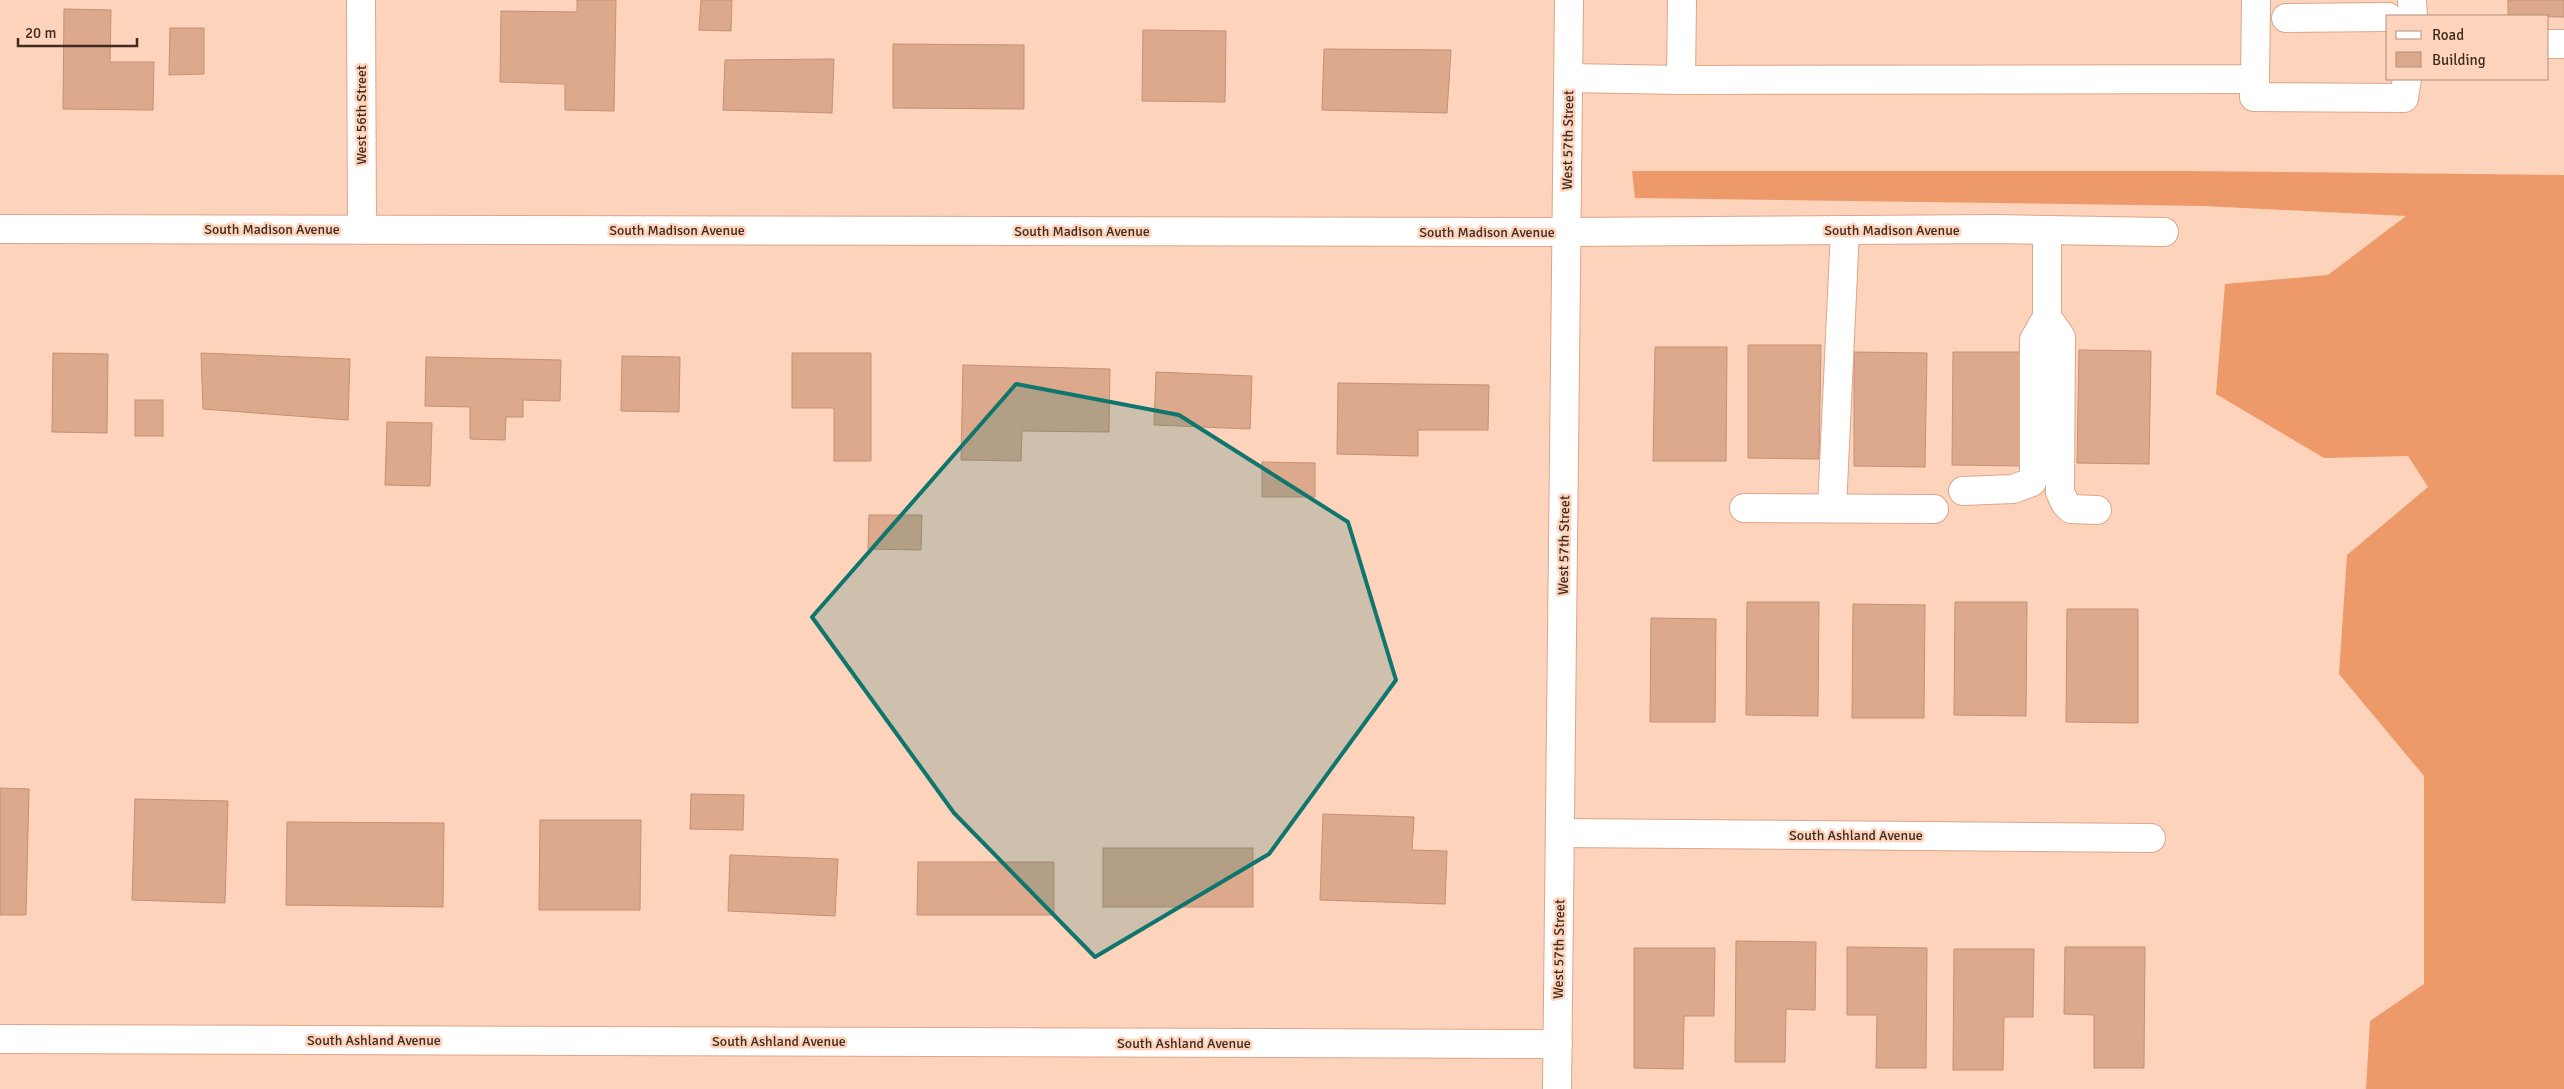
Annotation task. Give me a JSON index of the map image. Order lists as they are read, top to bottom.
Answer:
{
  "streets": {
    "street": [
      "West 56th Street",
      "West 57th Street",
      "South Madison Avenue",
      "South Ashland Avenue"
    ]
  },
  "crossings": [
    ["West 56th Street", "South Madison Avenue"],
    ["West 57th Street", "South Madison Avenue"],
    ["West 57th Street", "South Ashland Avenue"]
  ],
  "legend": ["Road", "Building"],
  "scale_bar": "20 m"
}
